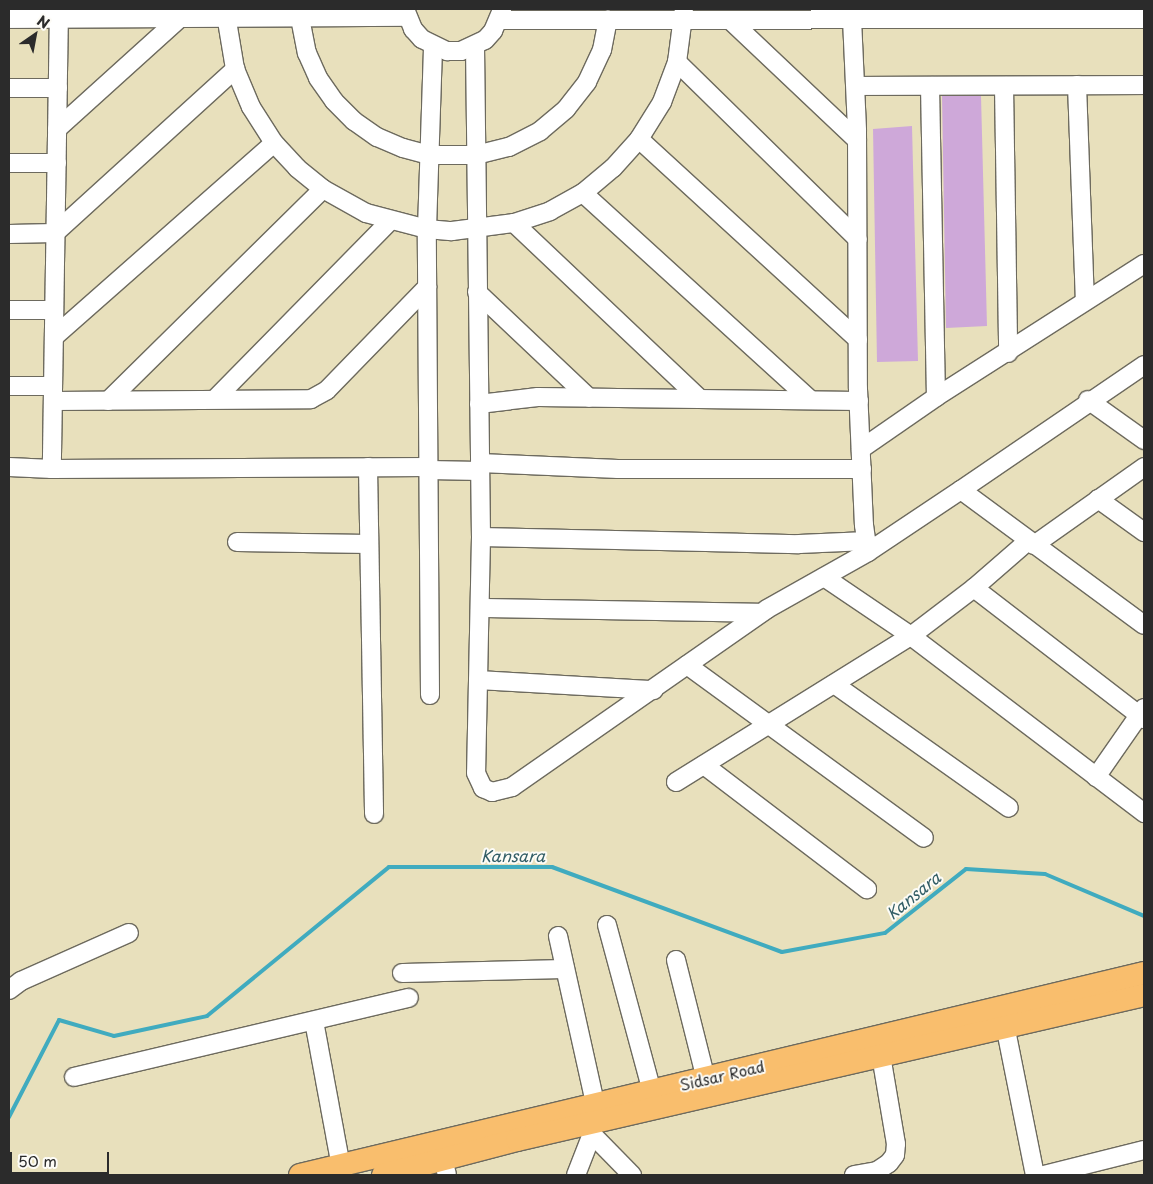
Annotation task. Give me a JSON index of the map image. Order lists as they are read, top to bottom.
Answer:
{
  "streets": {
    "main road": ["Sidsar Road"]
  },
  "water": ["Kansara"],
  "scale_bar": "50 m",
  "north": "top right"
}
